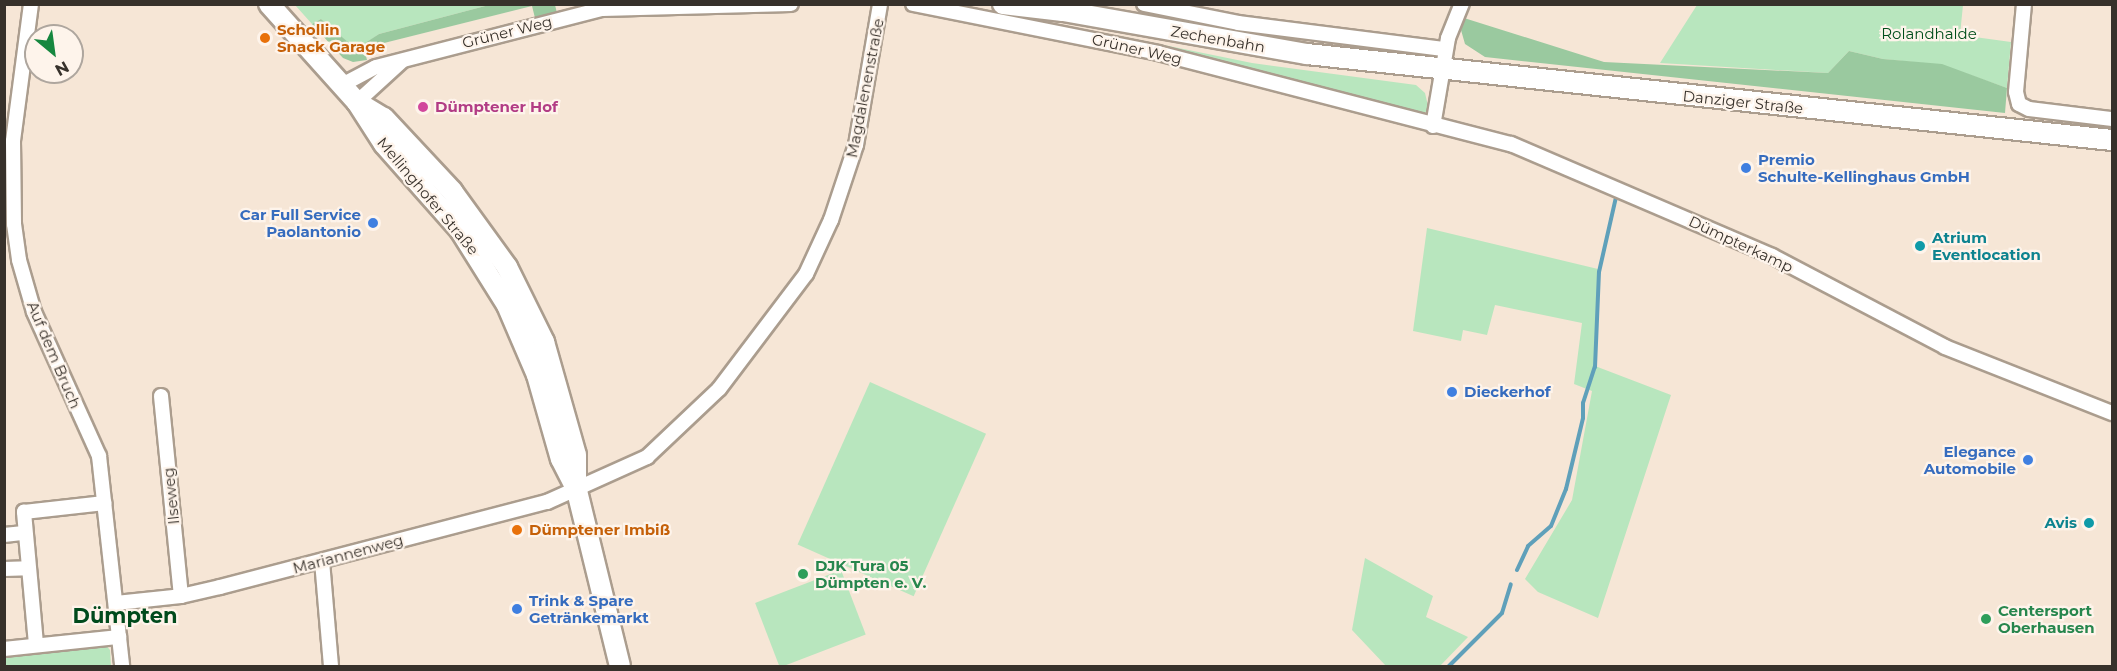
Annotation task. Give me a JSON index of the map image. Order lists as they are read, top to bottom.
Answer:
{
  "streets": {
    "main road": ["Zechenbahn", "Danziger Straße", "Mellinghofer Straße"],
    "street": [
      "Grüner Weg",
      "Magdalenenstraße",
      "Dümpterkamp",
      "Auf dem Bruch",
      "Ilseweg",
      "Mariannenweg"
    ]
  },
  "crossings": [
    ["Grüner Weg", "Mellinghofer Straße"],
    ["Grüner Weg", "Dümpterkamp"],
    ["Zechenbahn", "Danziger Straße"],
    ["Magdalenenstraße", "Mellinghofer Straße"],
    ["Magdalenenstraße", "Mariannenweg"],
    ["Mellinghofer Straße", "Mariannenweg"],
    ["Auf dem Bruch", "Mariannenweg"],
    ["Ilseweg", "Mariannenweg"]
  ],
  "districts": ["Dümpten"],
  "parks": ["Rolandhalde"],
  "places": [
    "Schollin Snack Garage",
    "Dümptener Hof",
    "Premio Schulte-Kellinghaus GmbH",
    "Car Full Service Paolantonio",
    "Atrium Eventlocation",
    "Dieckerhof",
    "Elegance Automobile",
    "Avis",
    "Dümptener Imbiß",
    "DJK Tura 05 Dümpten e. V.",
    "Trink & Spare Getränkemarkt",
    "Centersport Oberhausen"
  ],
  "north": "bottom right"
}
